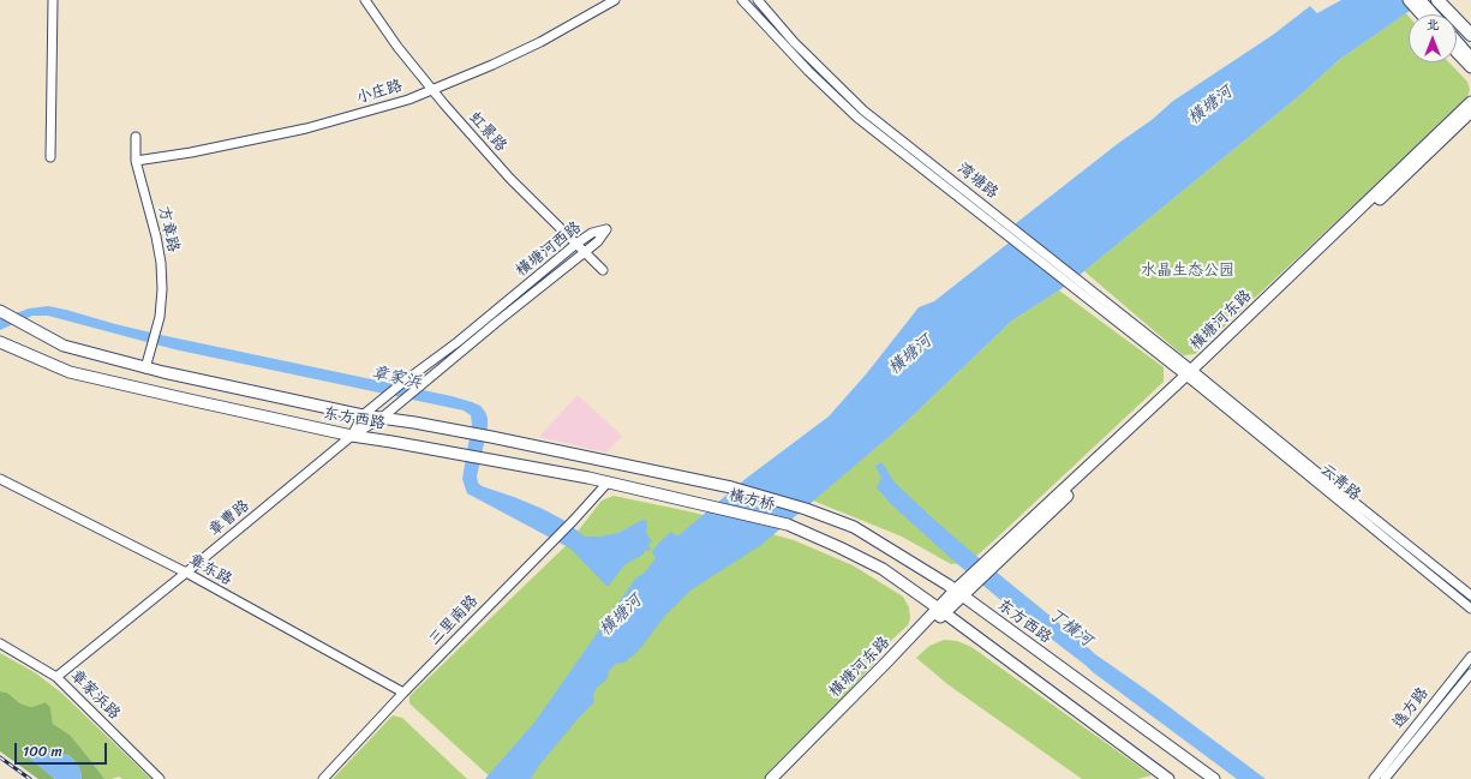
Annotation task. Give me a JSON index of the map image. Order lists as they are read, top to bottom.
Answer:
{
  "streets": {
    "main road": ["横塘河东路", "东方西路", "横方桥"],
    "street": [
      "小庄路",
      "虹景路",
      "湾塘路",
      "方章路",
      "横塘河西路",
      "云青路",
      "章曹路",
      "章东路",
      "三里南路",
      "章家浜路",
      "逸方路"
    ]
  },
  "crossings": [
    ["小庄路", "虹景路"],
    ["小庄路", "方章路"],
    ["虹景路", "横塘河西路"],
    ["湾塘路", "横塘河东路"],
    ["湾塘路", "云青路"],
    ["方章路", "东方西路"],
    ["横塘河西路", "东方西路"],
    ["横塘河西路", "章曹路"],
    ["横塘河东路", "东方西路"],
    ["横塘河东路", "云青路"],
    ["横塘河东路", "横方桥"],
    ["东方西路", "横方桥"],
    ["东方西路", "章曹路"],
    ["东方西路", "三里南路"],
    ["章曹路", "章东路"],
    ["章曹路", "章家浜路"],
    ["章东路", "三里南路"]
  ],
  "water": ["横塘河", "章家浜", "丁横河"],
  "parks": ["水晶生态公园"],
  "scale_bar": "100 m",
  "north": "top"
}
